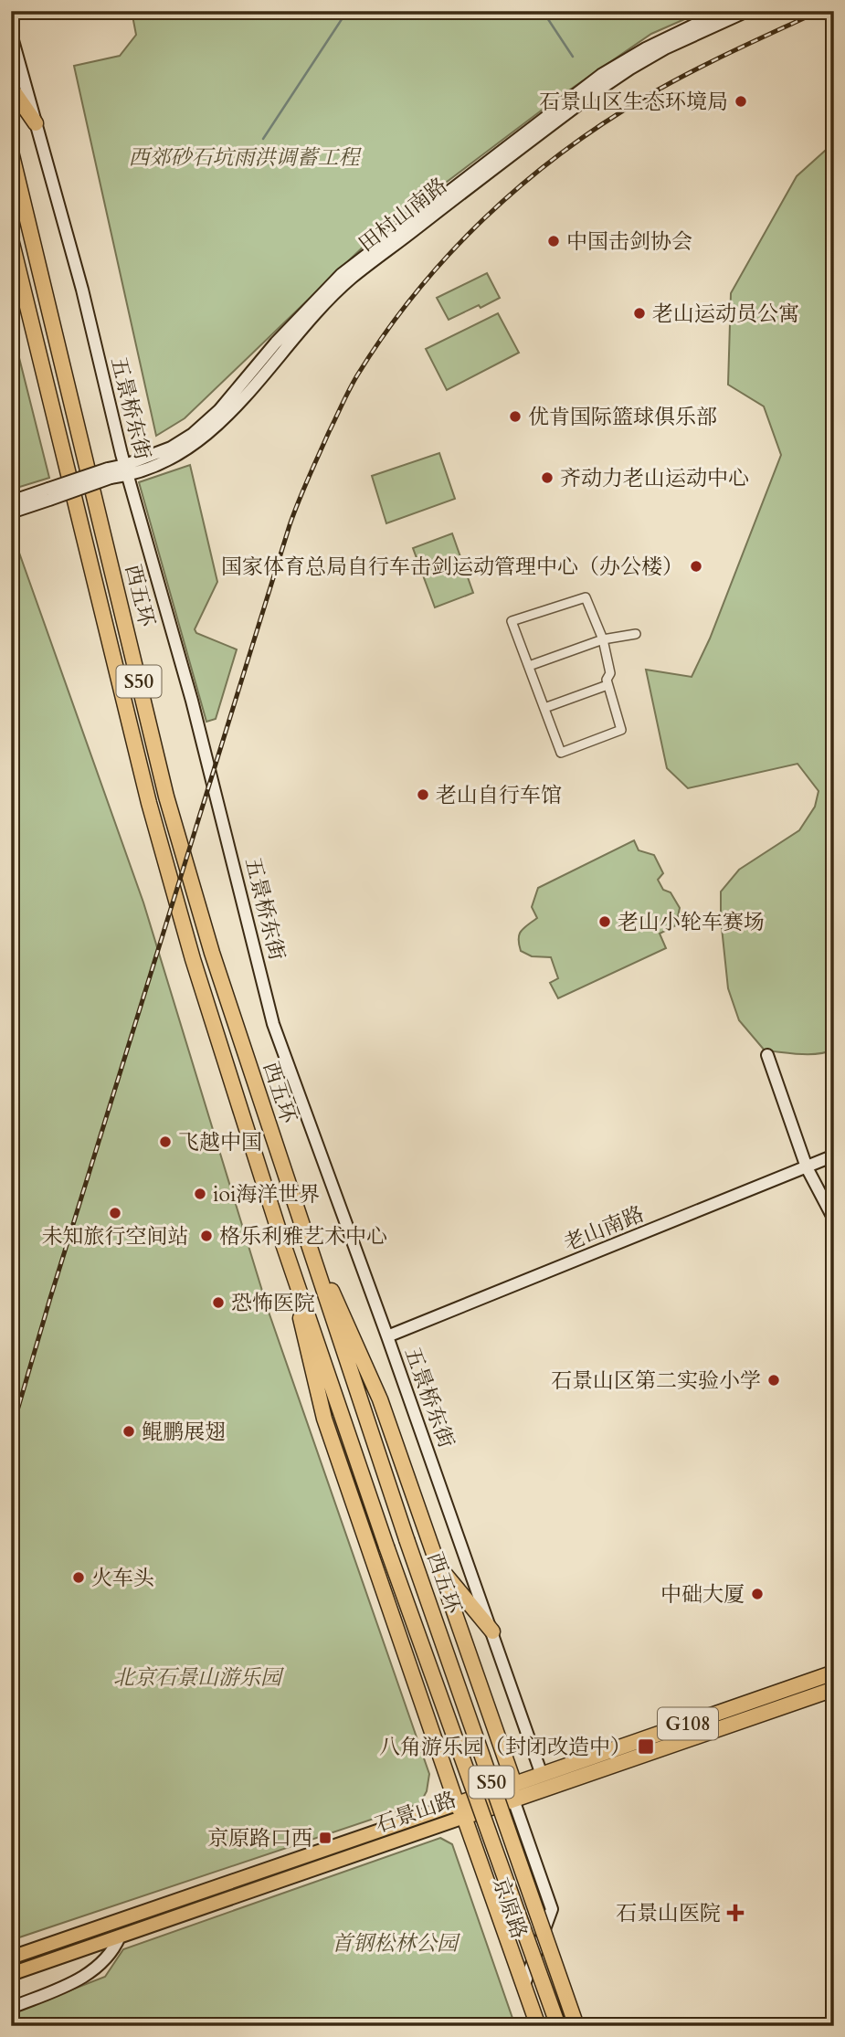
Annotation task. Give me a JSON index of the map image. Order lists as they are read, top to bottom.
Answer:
{
  "streets": {
    "highway": [
      "西五环",
      "S50",
      "G108",
      "石景山路",
      "京原路"
    ],
    "street": ["田村山南路", "五景桥东街", "老山南路"]
  },
  "crossings": [
    ["田村山南路", "五景桥东街"],
    ["五景桥东街", "老山南路"],
    ["五景桥东街", "石景山路"],
    ["石景山路", "京原路"]
  ],
  "parks": ["西郊砂石坑雨洪调蓄工程", "北京石景山游乐园", "首钢松林公园"],
  "places": {
    "other": [
      "石景山区生态环境局",
      "中国击剑协会",
      "老山运动员公寓",
      "优肯国际篮球俱乐部",
      "齐动力老山运动中心",
      "国家体育总局自行车击剑运动管理中心（办公楼）",
      "老山自行车馆",
      "老山小轮车赛场",
      "飞越中国",
      "ioi海洋世界",
      "未知旅行空间站",
      "格乐利雅艺术中心",
      "恐怖医院",
      "石景山区第二实验小学",
      "鲲鹏展翅",
      "火车头",
      "中础大厦"
    ],
    "transit": ["八角游乐园（封闭改造中）", "京原路口西"],
    "health": ["石景山医院"]
  }
}
